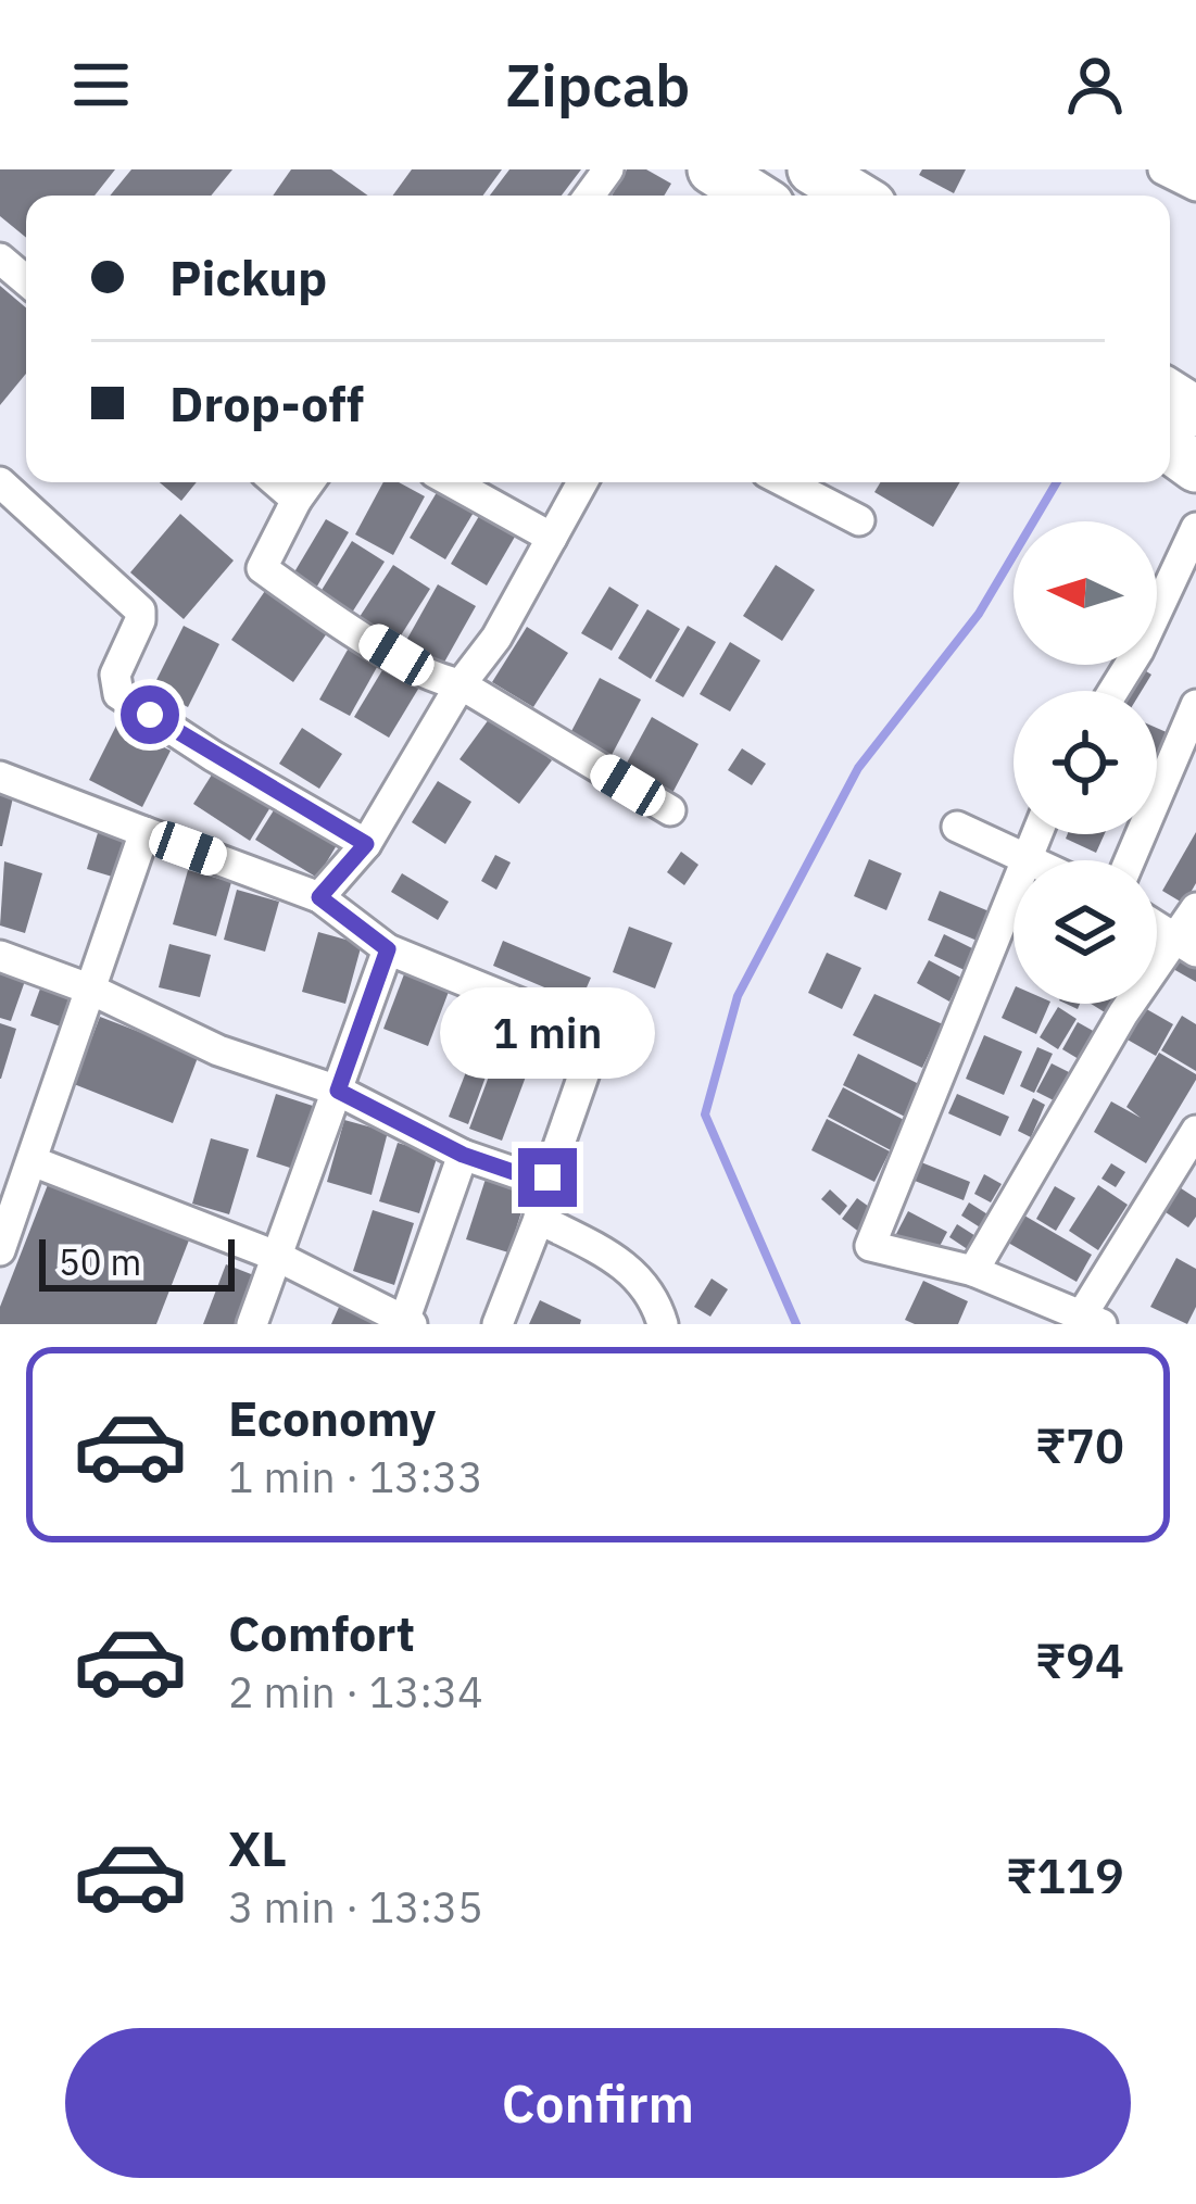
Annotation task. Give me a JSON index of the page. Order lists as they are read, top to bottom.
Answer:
{
  "scale_bar": "50 m",
  "north": "left",
  "page": {
    "header": "Zipcab",
    "banner": ["Pickup", "Drop-off"],
    "bubble": "1 min",
    "scale": "50 m",
    "list": [
      {
        "name": "Economy",
        "note": "1 min · 13:33",
        "value": "₹70"
      },
      {
        "name": "Comfort",
        "note": "2 min · 13:34",
        "value": "₹94"
      },
      {
        "name": "XL",
        "note": "3 min · 13:35",
        "value": "₹119"
      }
    ],
    "buttons": "Confirm"
  }
}
